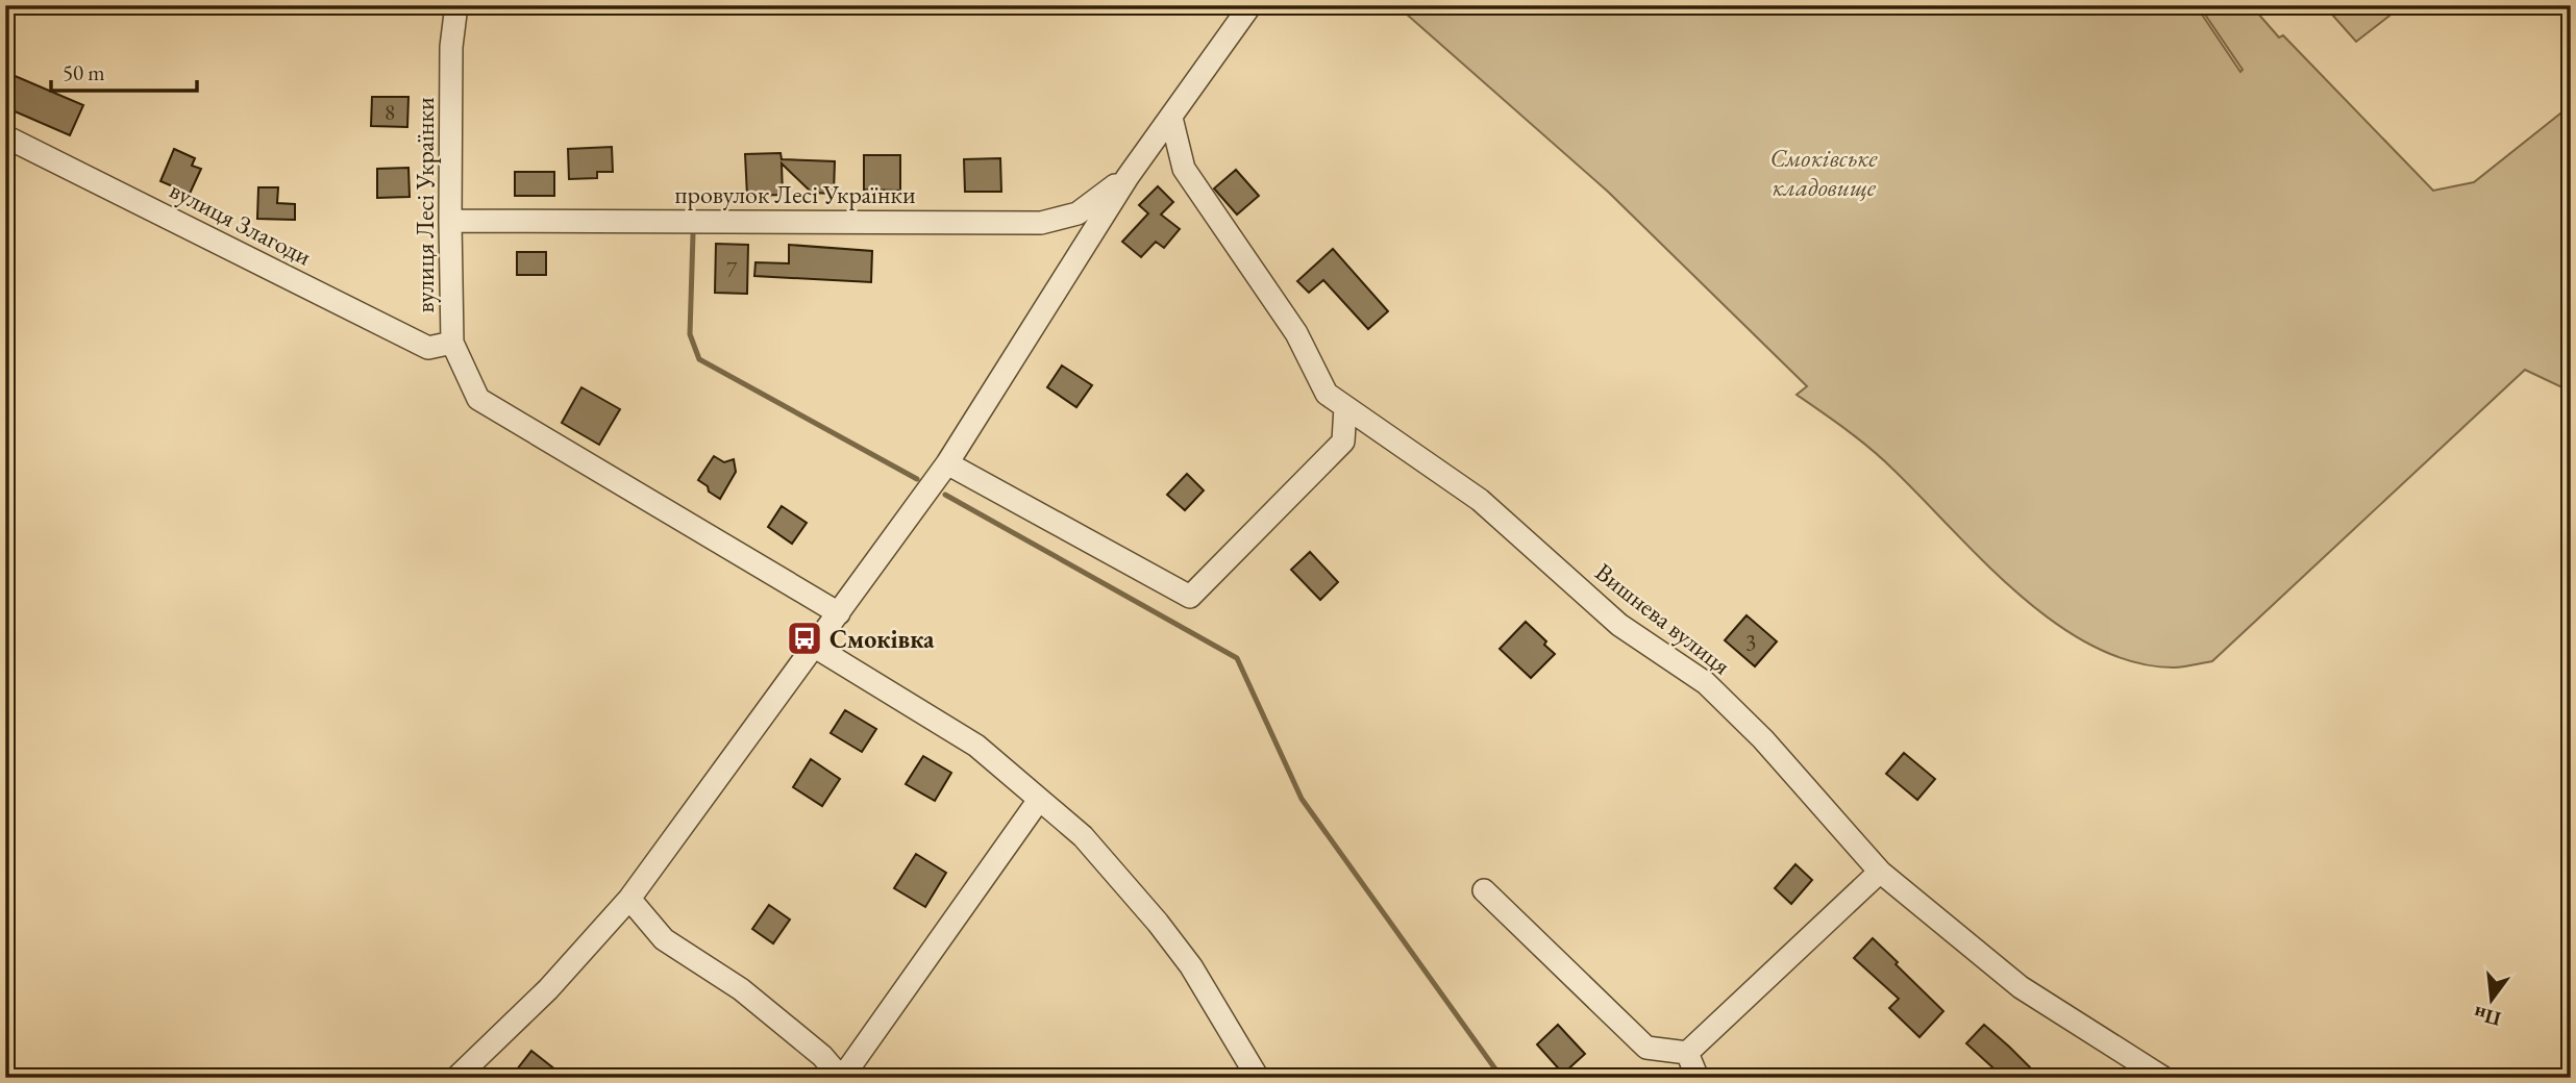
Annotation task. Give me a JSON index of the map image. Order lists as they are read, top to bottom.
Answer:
{
  "streets": {
    "street": [
      "провулок Лесі Українки",
      "вулиця Лесі Українки",
      "вулиця Злагоди",
      "Вишнева вулиця"
    ]
  },
  "crossings": [
    ["провулок Лесі Українки", "вулиця Лесі Українки"],
    ["вулиця Лесі Українки", "вулиця Злагоди"]
  ],
  "parks": ["Смоківське кладовище"],
  "places": {
    "bus stop": ["Смоківка"]
  },
  "house_numbers": ["8", "7", "3"],
  "scale_bar": "50 m",
  "north": "bottom"
}
